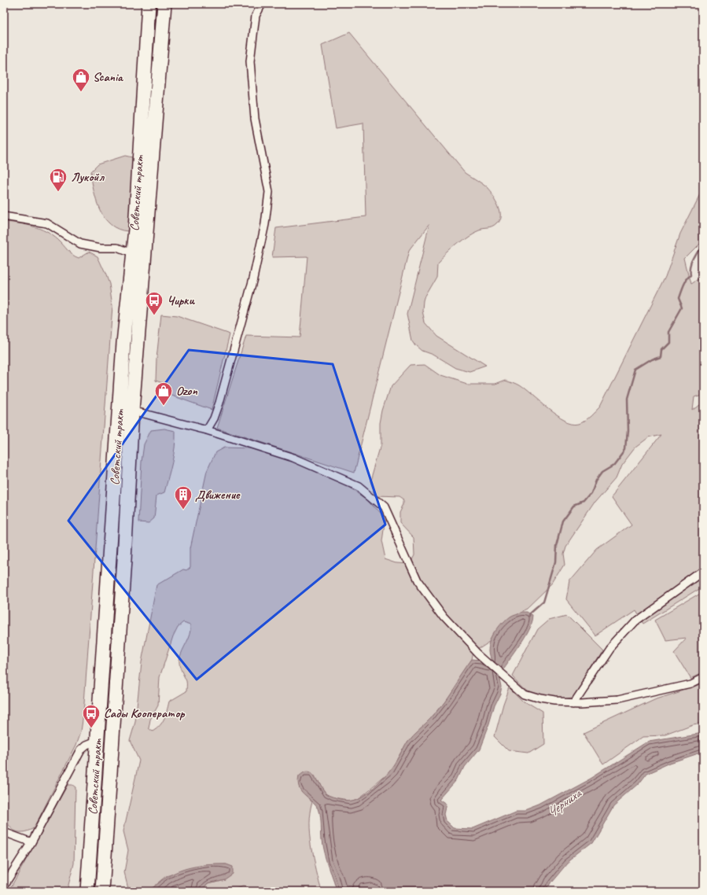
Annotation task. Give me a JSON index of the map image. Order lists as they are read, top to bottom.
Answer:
{
  "streets": {
    "highway": ["Советский тракт"]
  },
  "water": ["Черниха"],
  "places": {
    "shop": ["Scania", "Ozon"],
    "fuel station": ["Лукойл"],
    "bus stop": ["Чирки", "Сады Кооператор"],
    "building": ["Движение"]
  }
}
